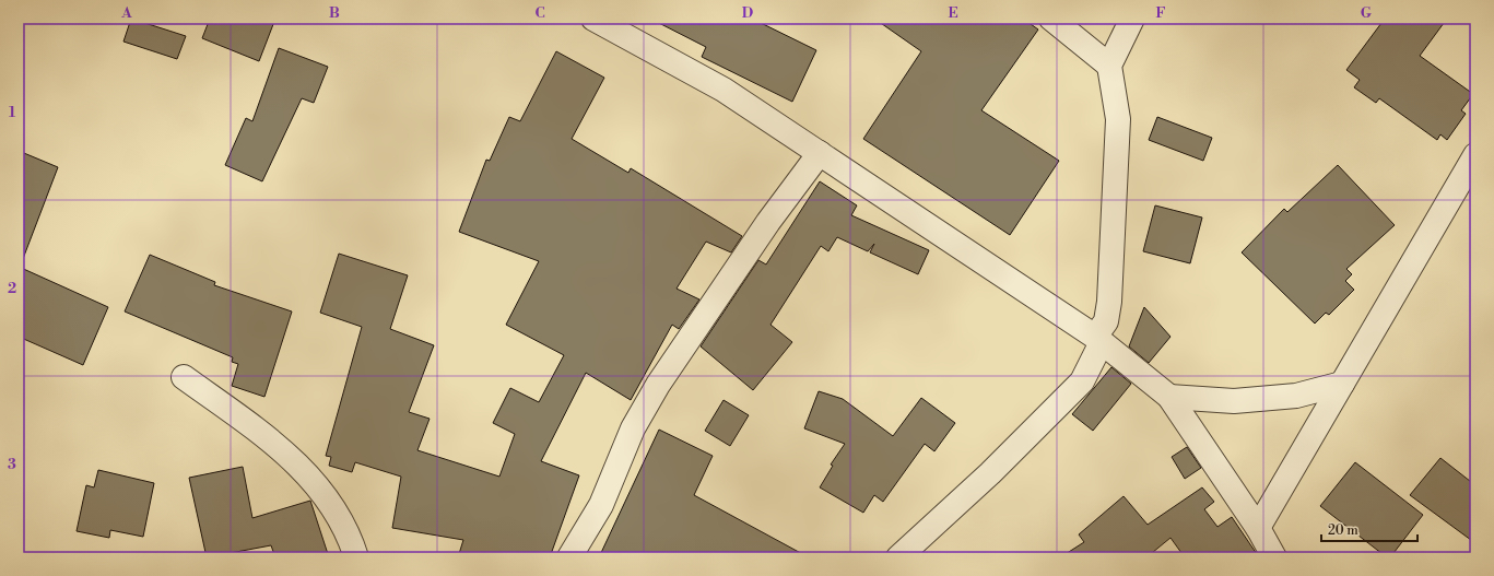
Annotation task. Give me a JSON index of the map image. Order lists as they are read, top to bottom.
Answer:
{
  "scale_bar": "20 m",
  "grid": {
    "columns": [
      "A",
      "B",
      "C",
      "D",
      "E",
      "F",
      "G"
    ],
    "rows": ["1", "2", "3"]
  }
}
